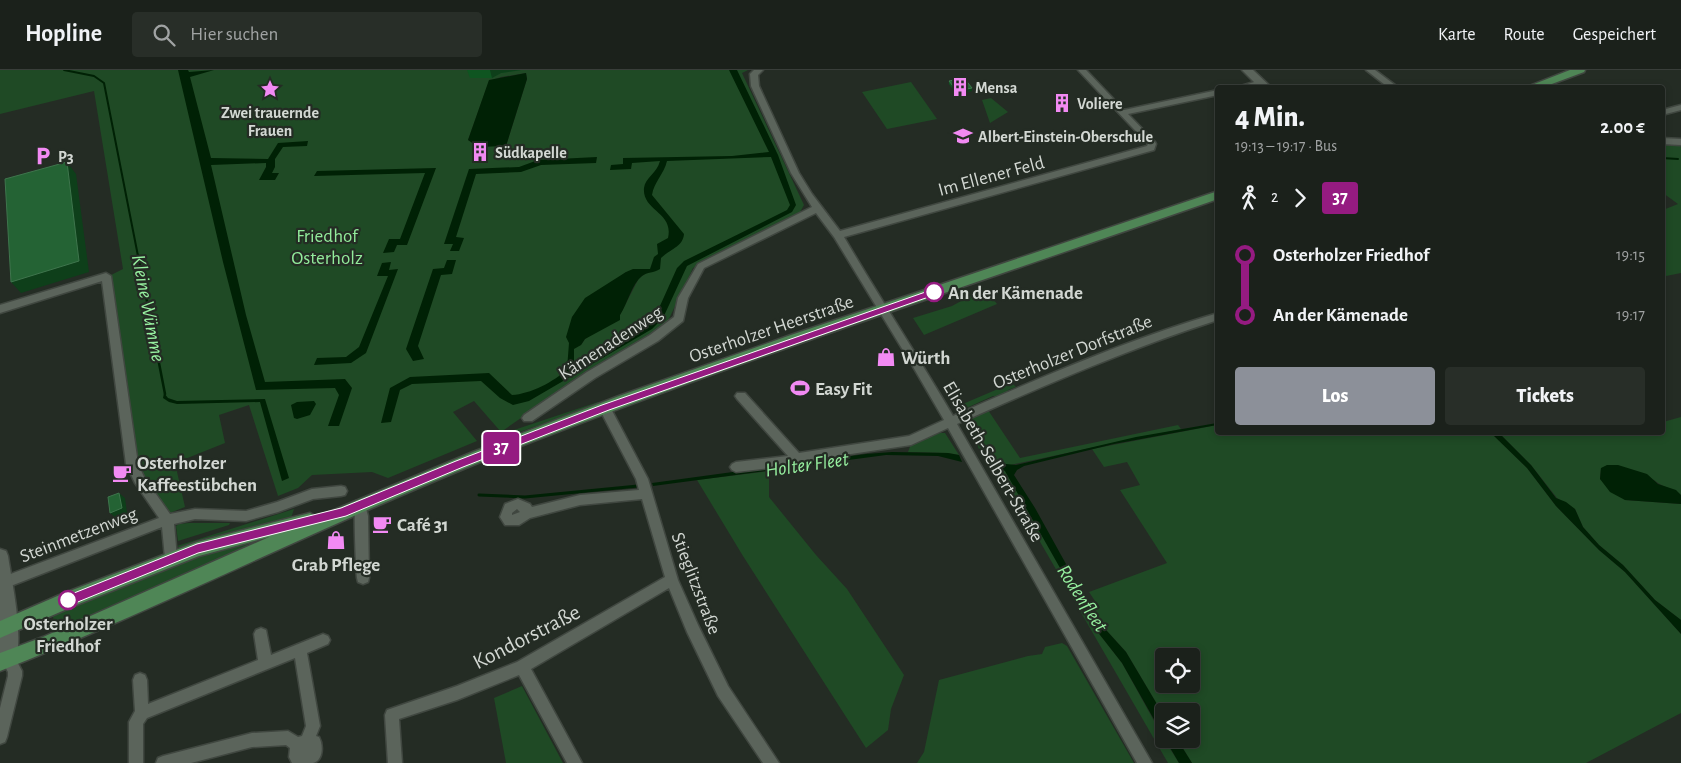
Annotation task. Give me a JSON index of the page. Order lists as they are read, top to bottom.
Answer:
{
  "streets": {
    "main road": ["Osterholzer Heerstraße"],
    "street": [
      "Im Ellener Feld",
      "Kämenadenweg",
      "Osterholzer Dorfstraße",
      "Elisabeth-Selbert-Straße",
      "Steinmetzenweg",
      "Stieglitzstraße",
      "Kondorstraße"
    ]
  },
  "crossings": [
    ["Osterholzer Heerstraße", "Elisabeth-Selbert-Straße"],
    ["Osterholzer Heerstraße", "Stieglitzstraße"],
    ["Osterholzer Dorfstraße", "Elisabeth-Selbert-Straße"],
    ["Stieglitzstraße", "Kondorstraße"]
  ],
  "water": ["Kleine Wümme", "Holter Fleet", "Rodenfleet"],
  "parks": ["Friedhof Osterholz"],
  "places": {
    "building": ["Mensa", "Voliere", "Südkapelle"],
    "place": ["Zwei trauernde Frauen"],
    "school or university": ["Albert-Einstein-Oberschule"],
    "parking": ["P3"],
    "other": ["An der Kämenade", "Osterholzer Friedhof"],
    "shop": ["Würth", "Grab Pflege"],
    "sports": ["Easy Fit"],
    "cafe": ["Osterholzer Kaffeestübchen", "Café 31"]
  },
  "lines": ["bus line 37"],
  "page": {
    "header": "Hopline",
    "search": "Hier suchen",
    "nav": ["Karte", "Route", "Gespeichert"],
    "on_map": "37",
    "heading": ["4 Min.", "19:13 – 19:17 · Bus", "2.00 €"],
    "legs": ["2", "37"],
    "list": [
      {
        "name": "Osterholzer Friedhof",
        "value": "19:15"
      },
      {
        "name": "An der Kämenade",
        "value": "19:17"
      }
    ],
    "buttons": ["Los", "Tickets"]
  }
}
